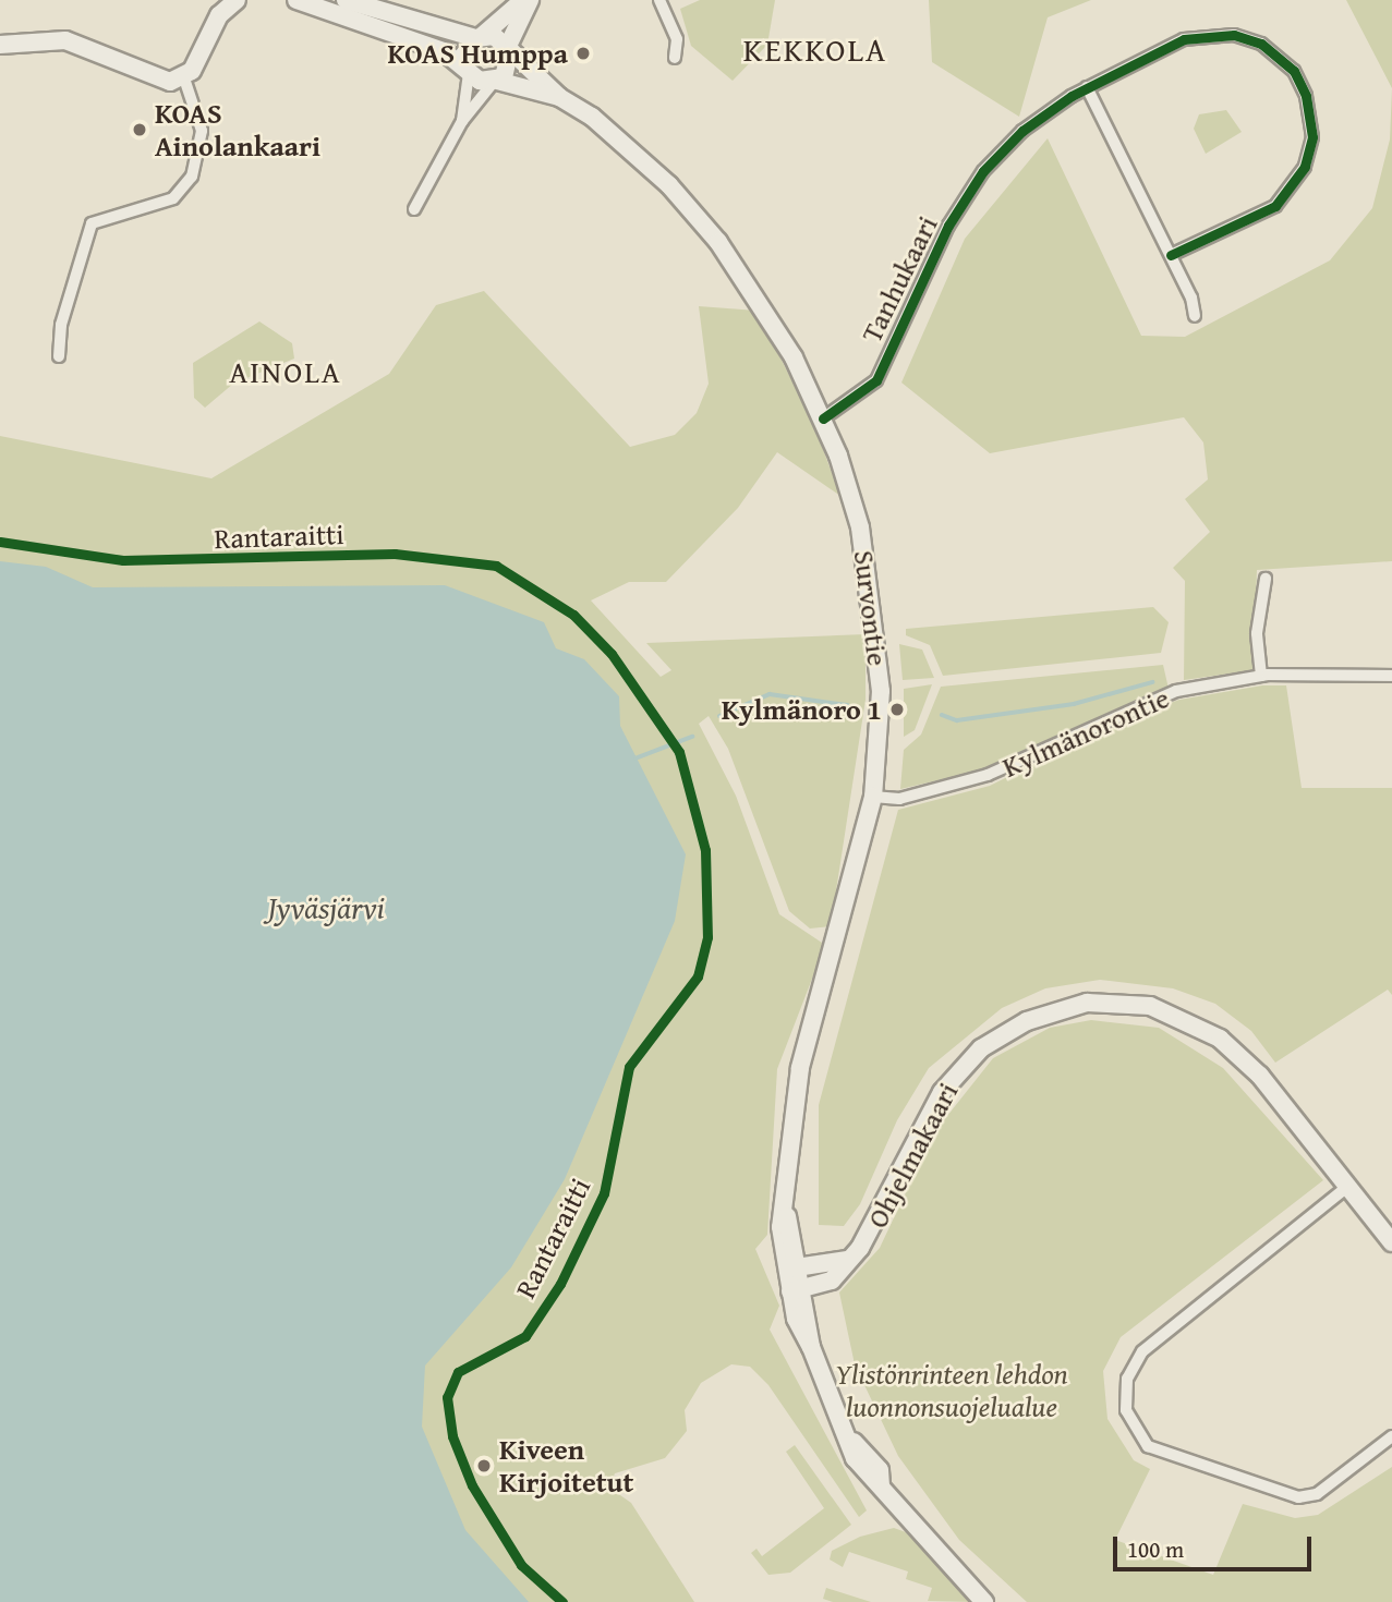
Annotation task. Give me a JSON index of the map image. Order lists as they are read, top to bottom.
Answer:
{
  "streets": {
    "main road": ["Survontie", "Ohjelmakaari"],
    "street": ["Tanhukaari", "Kylmänorontie"],
    "cycle path": ["Rantaraitti"]
  },
  "crossings": [
    ["Tanhukaari", "Survontie"],
    ["Survontie", "Kylmänorontie"],
    ["Survontie", "Ohjelmakaari"]
  ],
  "districts": ["KEKKOLA", "AINOLA"],
  "water": ["Jyväsjärvi"],
  "parks": ["Ylistönrinteen lehdon luonnonsuojelualue"],
  "places": [
    "KOAS Humppa",
    "KOAS Ainolankaari",
    "Kylmänoro 1",
    "Kiveen Kirjoitetut"
  ],
  "scale_bar": "100 m"
}
